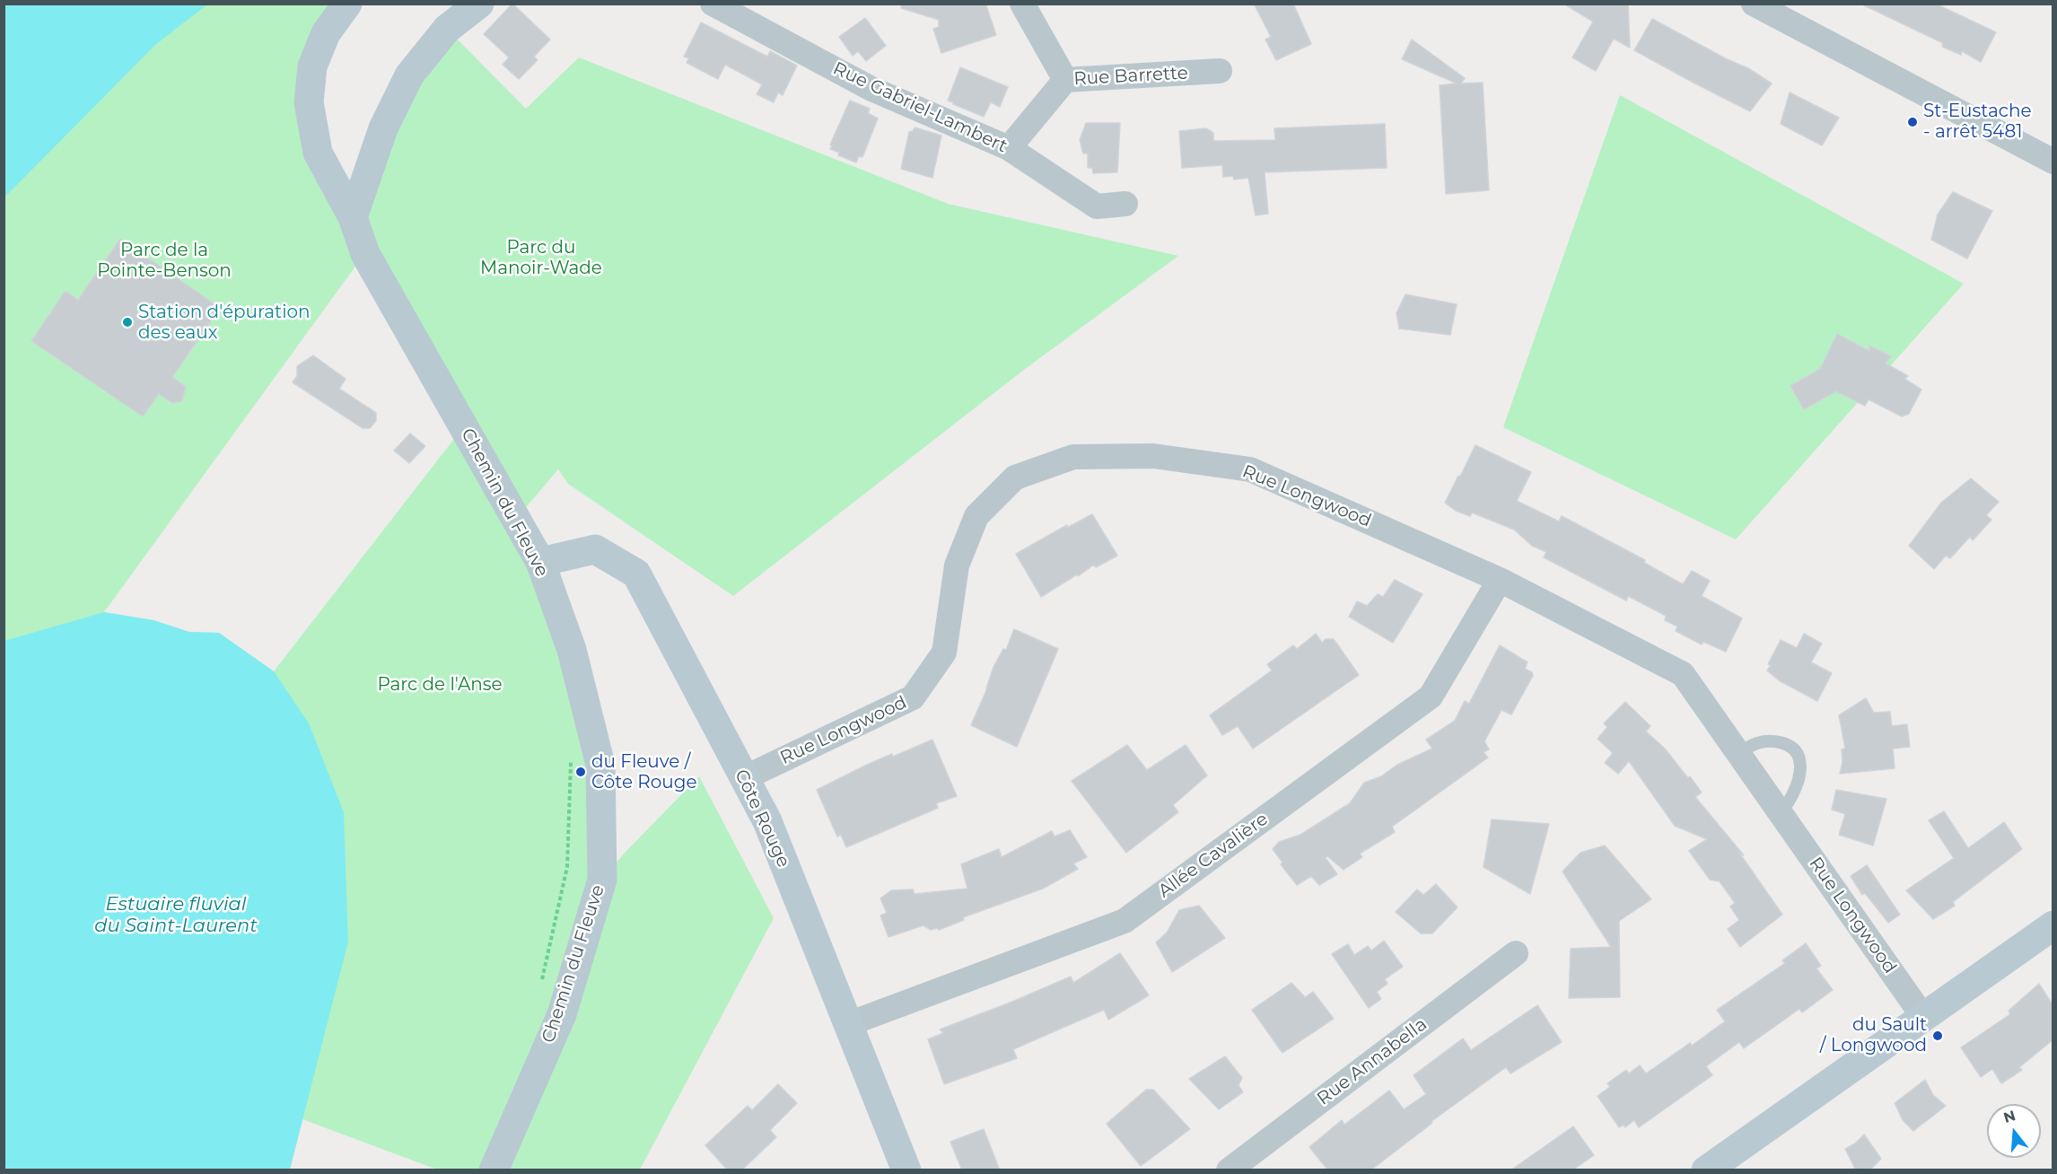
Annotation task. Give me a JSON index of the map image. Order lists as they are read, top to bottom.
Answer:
{
  "streets": {
    "street": [
      "Rue Barrette",
      "Rue Gabriel-Lambert",
      "Rue Longwood",
      "Chemin du Fleuve",
      "Côte Rouge",
      "Allée Cavalière",
      "Rue Annabella"
    ]
  },
  "crossings": [
    ["Rue Longwood", "Côte Rouge"],
    ["Rue Longwood", "Allée Cavalière"],
    ["Chemin du Fleuve", "Côte Rouge"],
    ["Côte Rouge", "Allée Cavalière"]
  ],
  "water": ["Estuaire fluvial du Saint-Laurent"],
  "parks": ["Parc du Manoir-Wade", "Parc de la Pointe-Benson", "Parc de l'Anse"],
  "places": [
    "St-Eustache - arrêt 5481",
    "Station d'épuration des eaux",
    "du Fleuve / Côte Rouge",
    "du Sault / Longwood"
  ],
  "north": "top"
}
